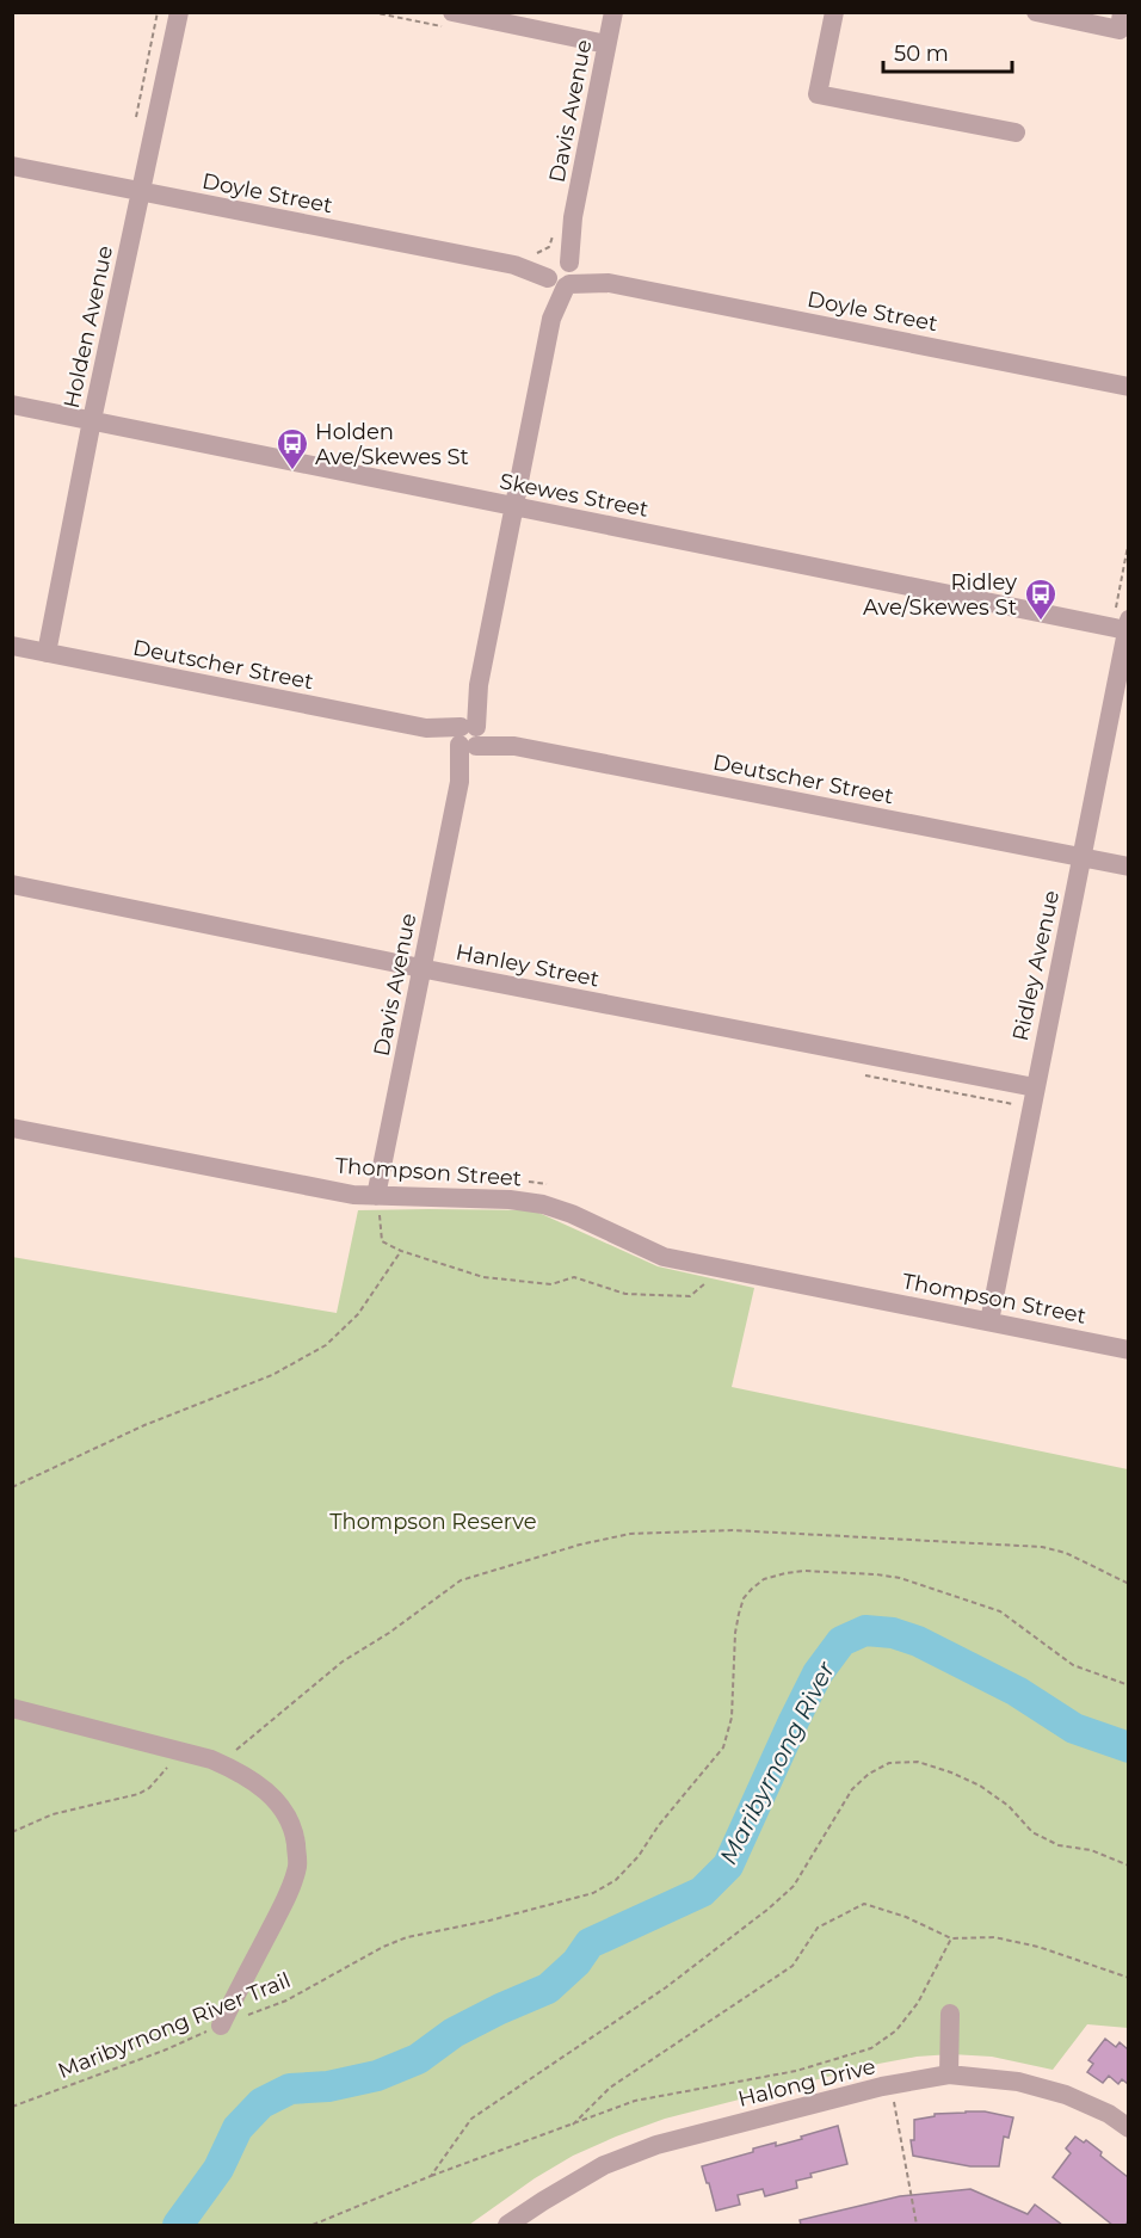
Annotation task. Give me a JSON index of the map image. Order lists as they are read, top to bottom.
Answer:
{
  "streets": {
    "street": [
      "Davis Avenue",
      "Doyle Street",
      "Holden Avenue",
      "Skewes Street",
      "Deutscher Street",
      "Hanley Street",
      "Ridley Avenue",
      "Thompson Street",
      "Halong Drive"
    ],
    "path": ["Maribyrnong River Trail"]
  },
  "crossings": [
    ["Davis Avenue", "Doyle Street"],
    ["Davis Avenue", "Skewes Street"],
    ["Davis Avenue", "Deutscher Street"],
    ["Davis Avenue", "Hanley Street"],
    ["Davis Avenue", "Thompson Street"],
    ["Doyle Street", "Holden Avenue"],
    ["Holden Avenue", "Skewes Street"],
    ["Holden Avenue", "Deutscher Street"],
    ["Skewes Street", "Ridley Avenue"],
    ["Deutscher Street", "Ridley Avenue"],
    ["Hanley Street", "Ridley Avenue"],
    ["Ridley Avenue", "Thompson Street"]
  ],
  "water": ["Maribyrnong River"],
  "parks": ["Thompson Reserve"],
  "places": {
    "bus stop": ["Holden Ave/Skewes St", "Ridley Ave/Skewes St"]
  },
  "scale_bar": "50 m"
}
